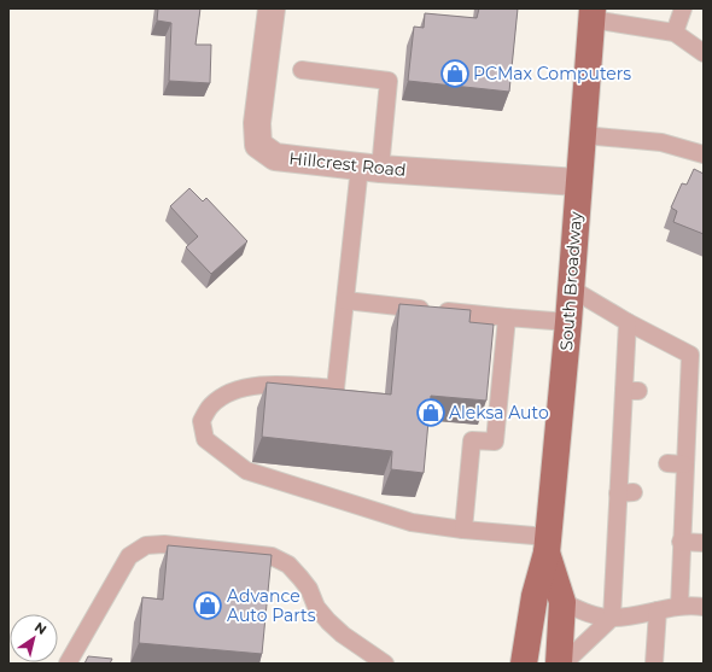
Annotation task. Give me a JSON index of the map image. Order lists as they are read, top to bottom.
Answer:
{
  "streets": {
    "main road": ["South Broadway"],
    "street": ["Hillcrest Road"]
  },
  "crossings": [
    ["Hillcrest Road", "South Broadway"]
  ],
  "places": {
    "shop": ["PCMax Computers", "Aleksa Auto", "Advance Auto Parts"]
  },
  "north": "top right"
}
